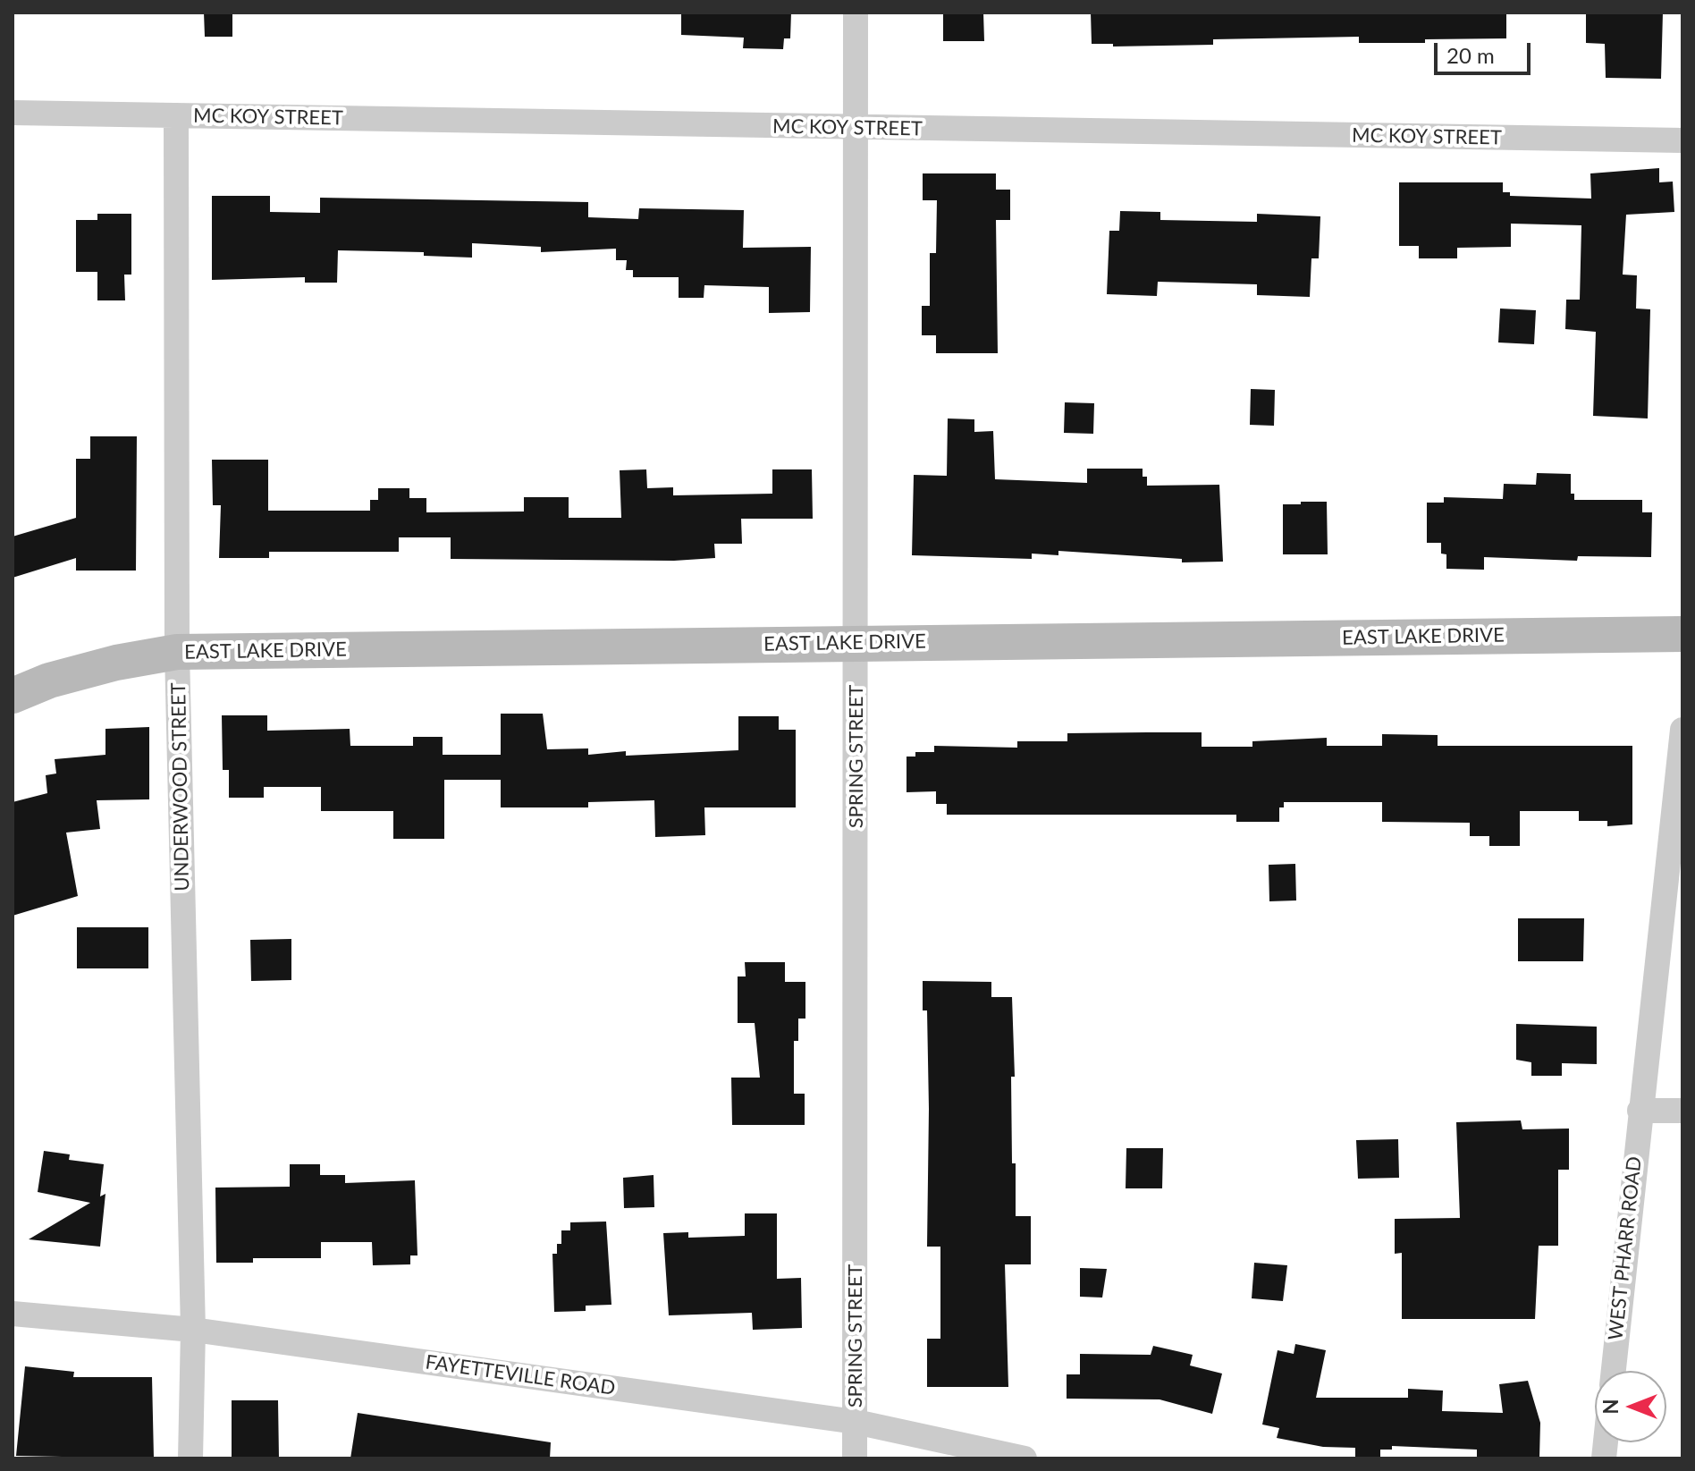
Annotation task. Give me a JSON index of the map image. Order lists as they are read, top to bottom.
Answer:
{
  "streets": {
    "street": [
      "MC KOY STREET",
      "EAST LAKE DRIVE",
      "SPRING STREET",
      "UNDERWOOD STREET",
      "WEST PHARR ROAD",
      "FAYETTEVILLE ROAD"
    ]
  },
  "crossings": [
    ["MC KOY STREET", "SPRING STREET"],
    ["MC KOY STREET", "UNDERWOOD STREET"],
    ["EAST LAKE DRIVE", "SPRING STREET"],
    ["EAST LAKE DRIVE", "UNDERWOOD STREET"],
    ["SPRING STREET", "FAYETTEVILLE ROAD"],
    ["UNDERWOOD STREET", "FAYETTEVILLE ROAD"]
  ],
  "scale_bar": "20 m",
  "north": "left"
}
